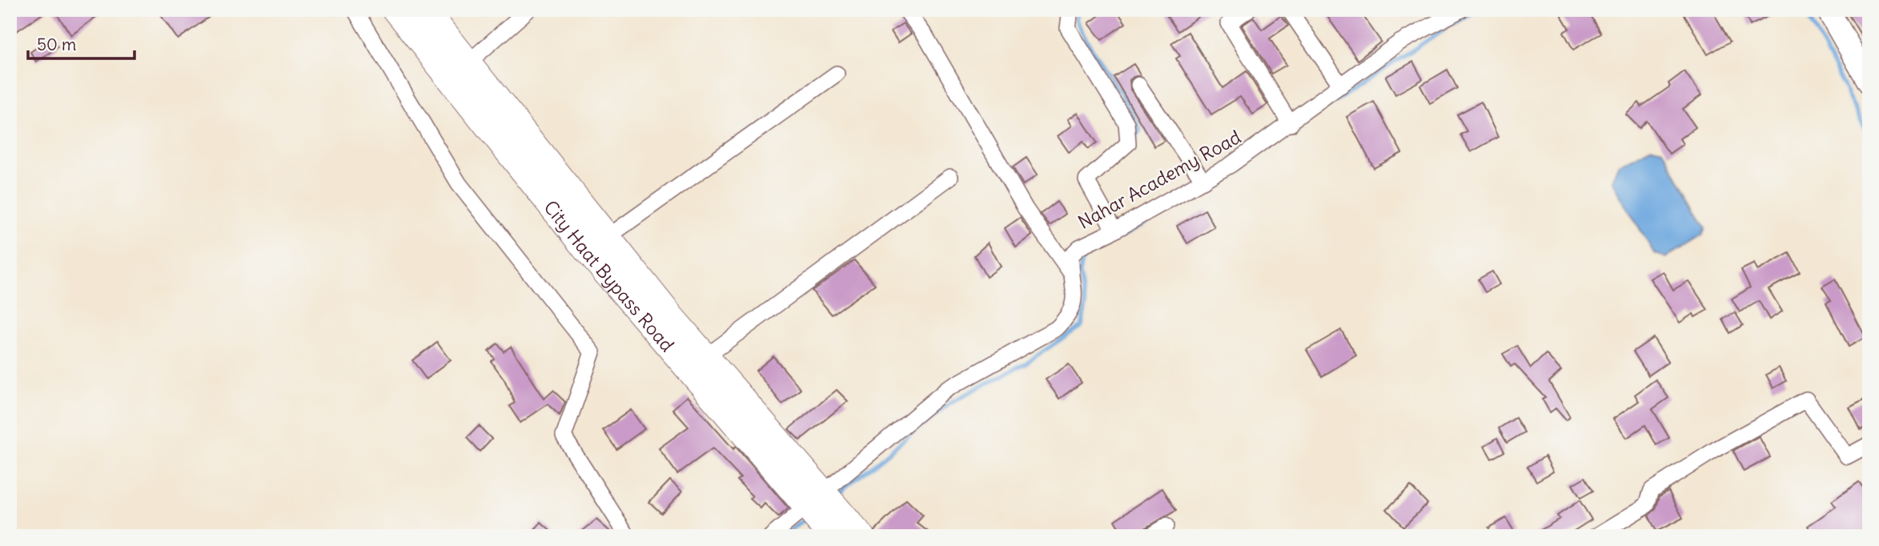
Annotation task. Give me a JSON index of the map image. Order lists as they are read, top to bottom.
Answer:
{
  "streets": {
    "main road": ["City Haat Bypass Road"],
    "street": ["Nahar Academy Road"]
  },
  "crossings": [
    ["Nahar Academy Road", "City Haat Bypass Road"]
  ],
  "scale_bar": "50 m"
}
